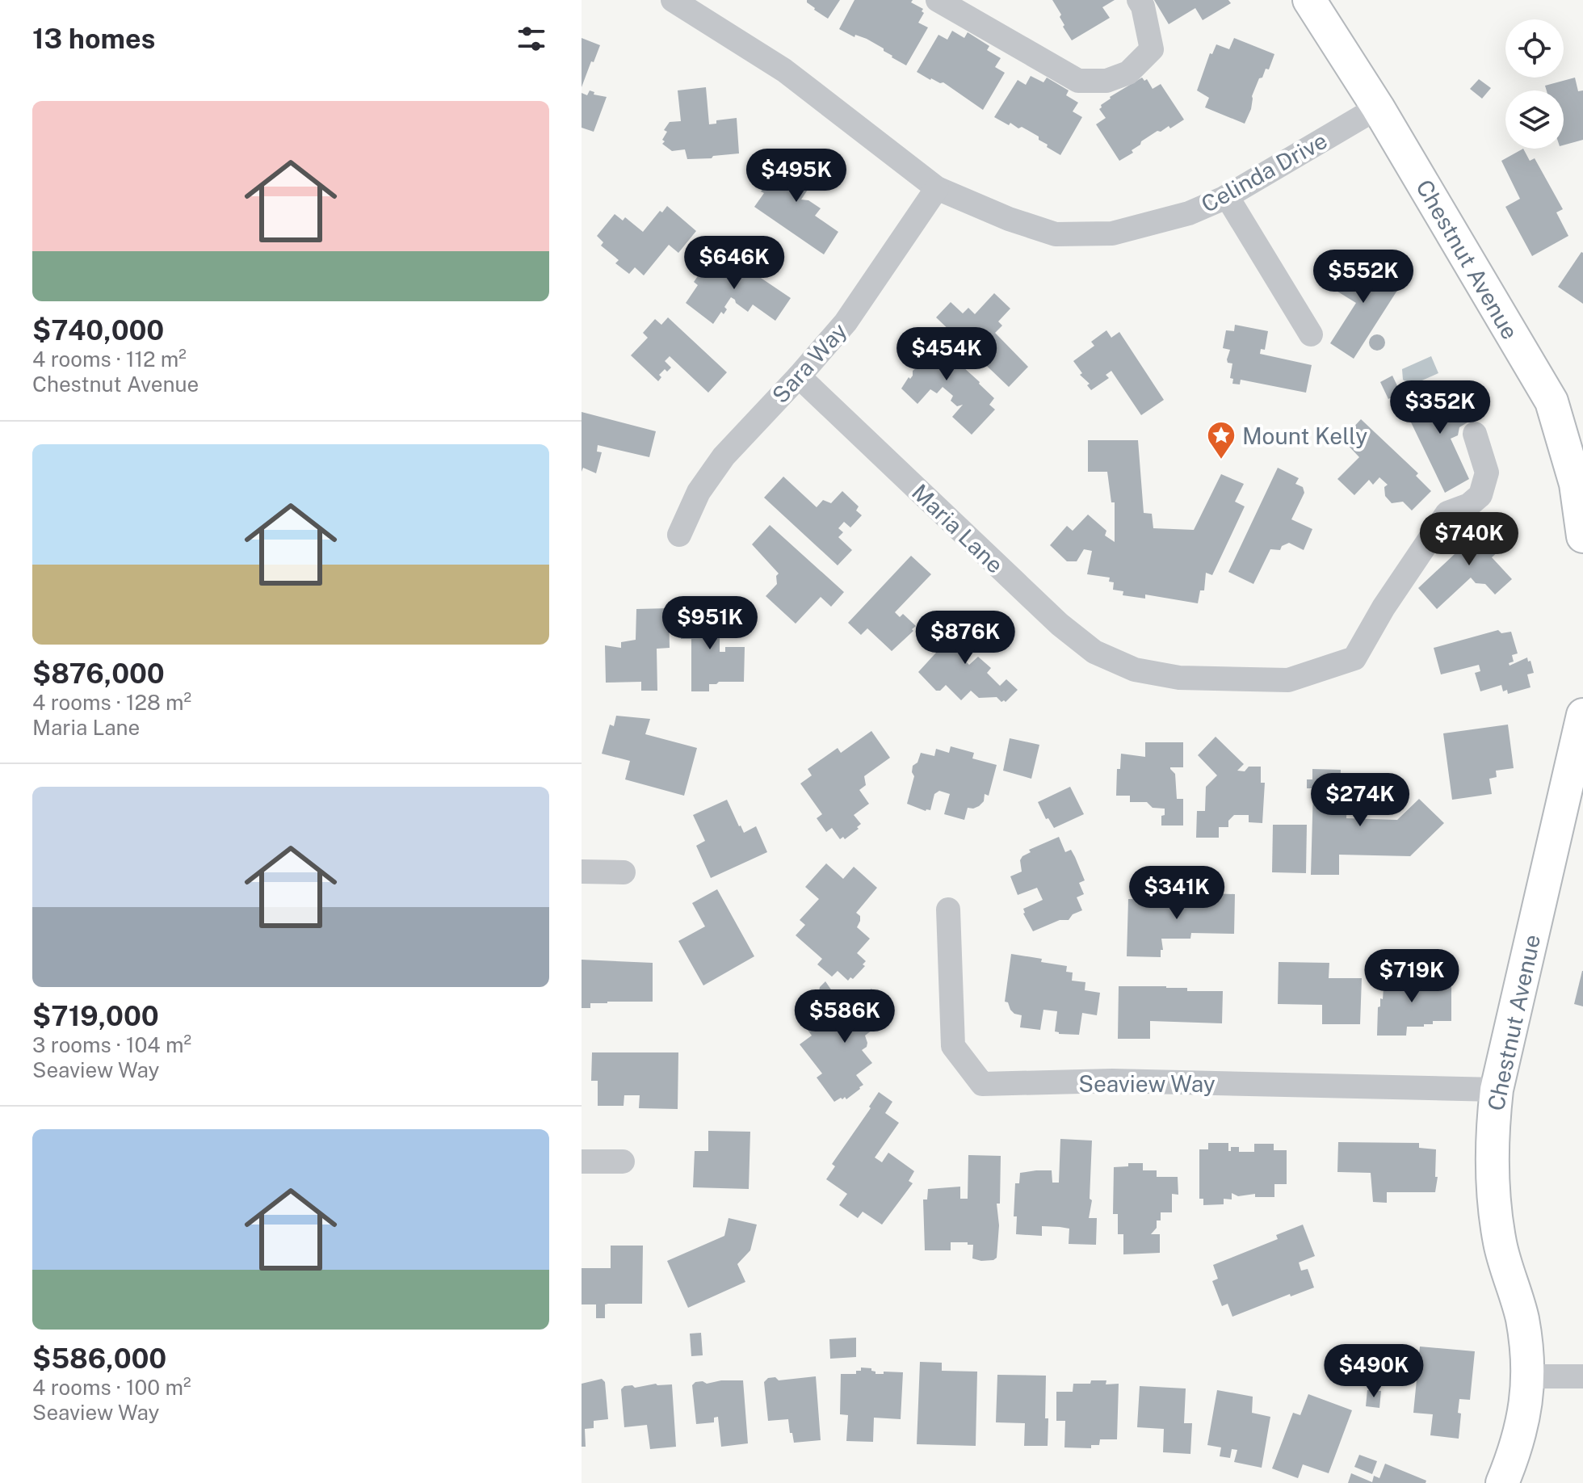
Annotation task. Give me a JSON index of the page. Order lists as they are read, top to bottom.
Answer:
{
  "streets": {
    "main road": ["Chestnut Avenue"],
    "street": [
      "Celinda Drive",
      "Sara Way",
      "Maria Lane",
      "Seaview Way"
    ]
  },
  "crossings": [
    ["Celinda Drive", "Chestnut Avenue"],
    ["Celinda Drive", "Sara Way"],
    ["Chestnut Avenue", "Seaview Way"],
    ["Sara Way", "Maria Lane"]
  ],
  "places": {
    "place": ["Mount Kelly"]
  },
  "page": {
    "heading": "13 homes",
    "list": [
      {
        "name": "$740,000",
        "note": "4 rooms · 112 m² · Chestnut Avenue"
      },
      {
        "name": "$876,000",
        "note": "4 rooms · 128 m² · Maria Lane"
      },
      {
        "name": "$719,000",
        "note": "3 rooms · 104 m² · Seaview Way"
      },
      {
        "name": "$586,000",
        "note": "4 rooms · 100 m² · Seaview Way"
      }
    ],
    "price": [
      "$495K",
      "$646K",
      "$552K",
      "$454K",
      "$352K",
      "$740K",
      "$951K",
      "$876K",
      "$274K",
      "$341K",
      "$719K",
      "$586K",
      "$490K"
    ]
  }
}
